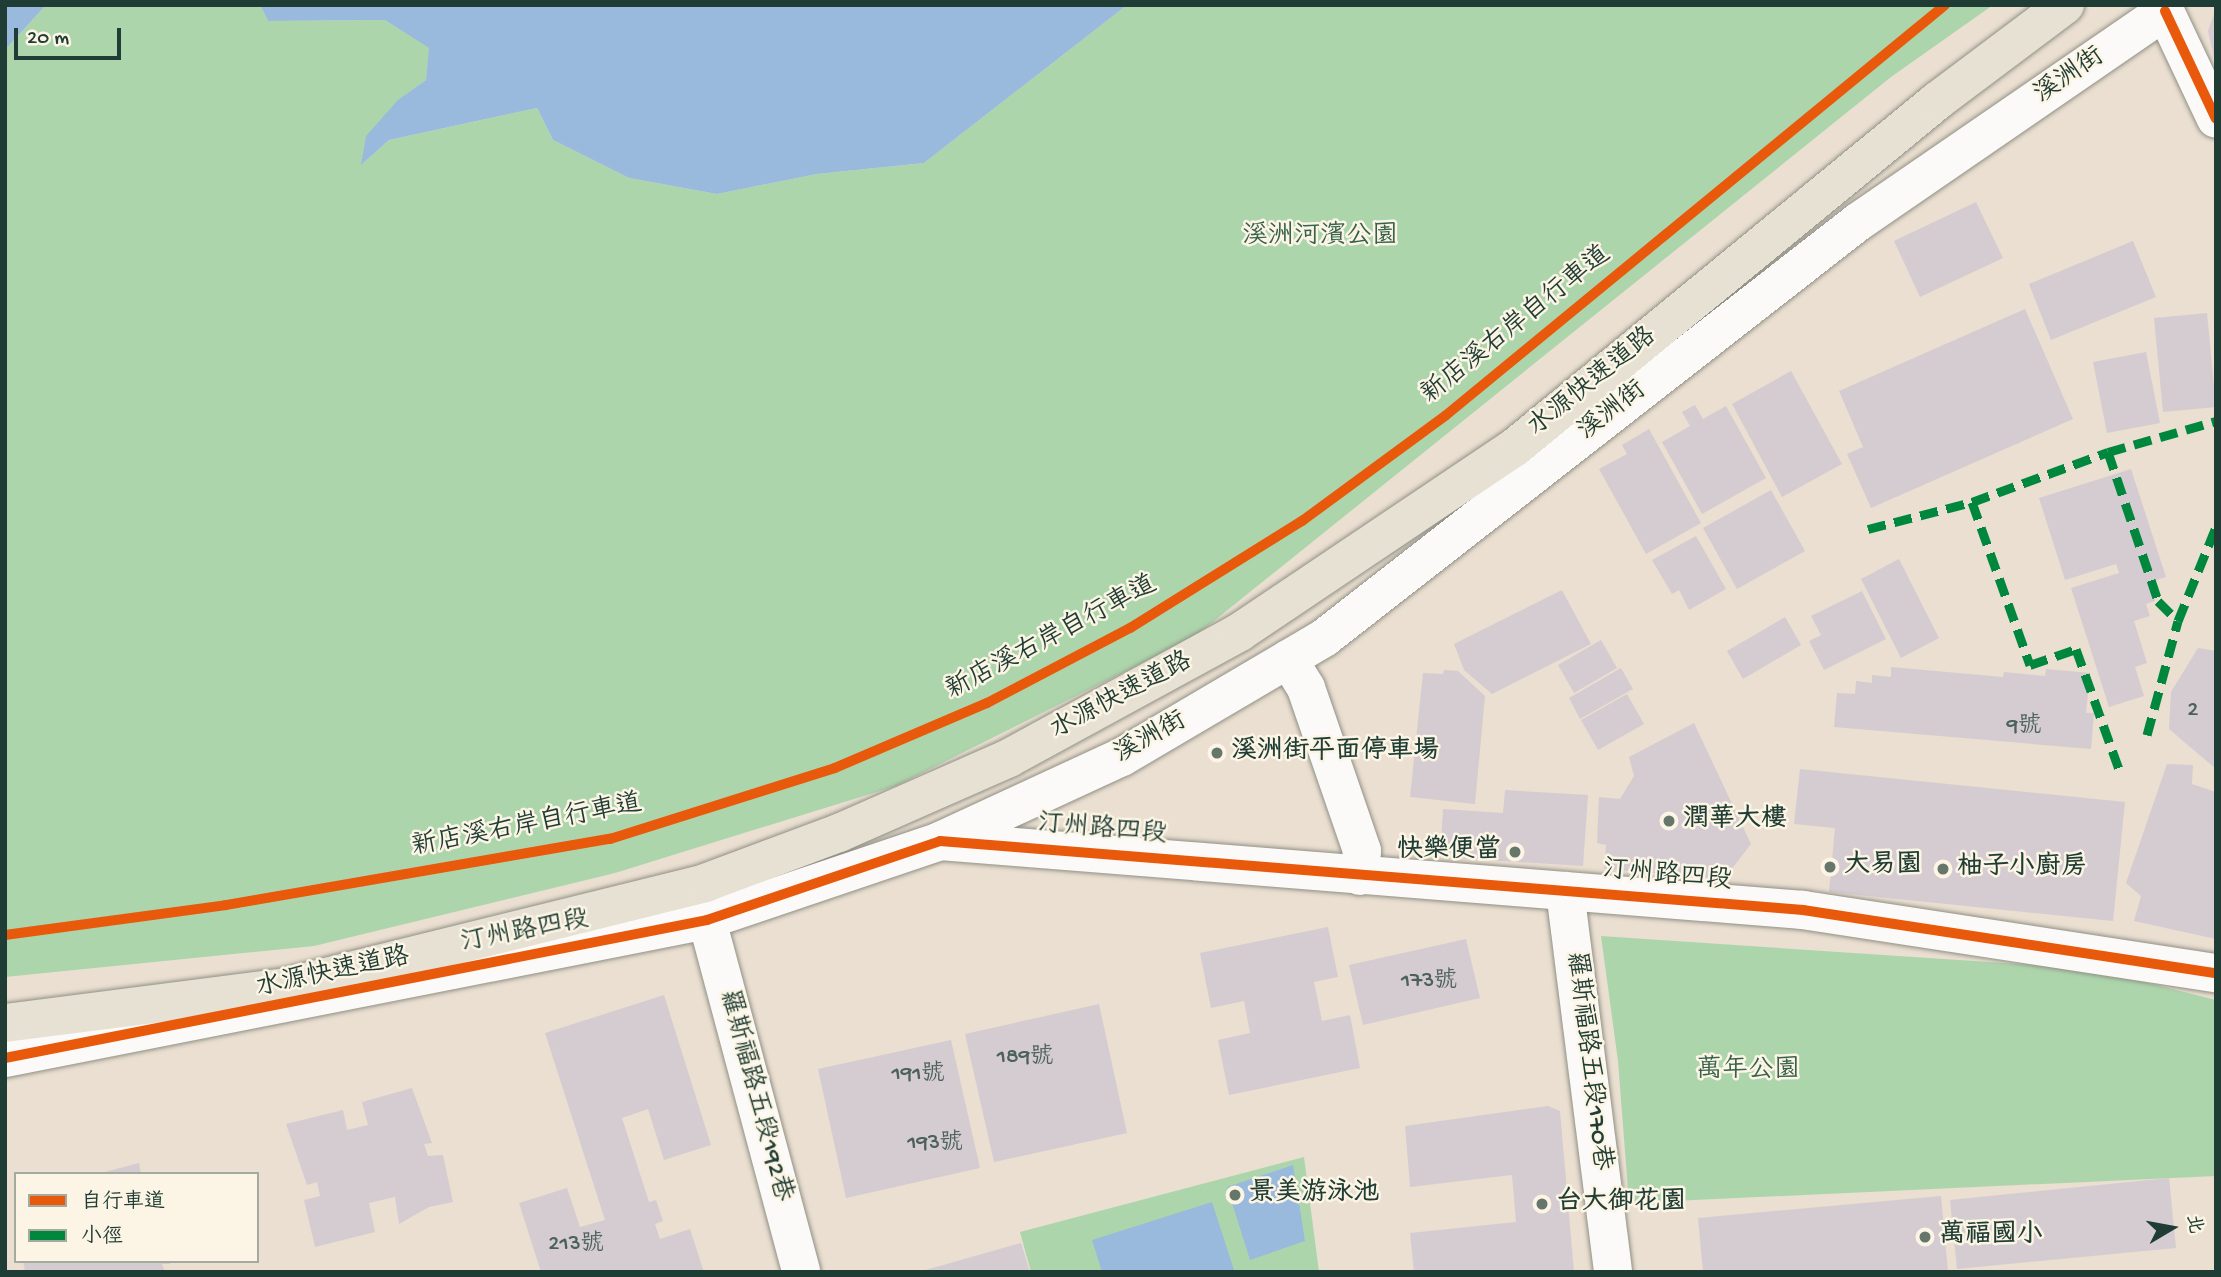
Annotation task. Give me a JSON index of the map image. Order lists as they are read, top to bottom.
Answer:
{
  "streets": {
    "highway": ["水源快速道路"],
    "street": [
      "溪洲街",
      "汀州路四段",
      "羅斯福路五段170巷",
      "羅斯福路五段192巷"
    ],
    "cycle path": ["新店溪右岸自行車道"]
  },
  "crossings": [
    ["溪洲街", "汀州路四段"],
    ["汀州路四段", "羅斯福路五段170巷"],
    ["汀州路四段", "羅斯福路五段192巷"]
  ],
  "parks": ["溪洲河濱公園", "萬年公園"],
  "places": [
    "溪洲街平面停車場",
    "潤華大樓",
    "快樂便當",
    "大易園",
    "柚子小廚房",
    "景美游泳池",
    "台大御花園",
    "萬福國小"
  ],
  "house_numbers": [
    "2",
    "9號",
    "173號",
    "189號",
    "191號",
    "193號",
    "213號"
  ],
  "legend": ["自行車道", "小徑"],
  "scale_bar": "20 m",
  "north": "right"
}
